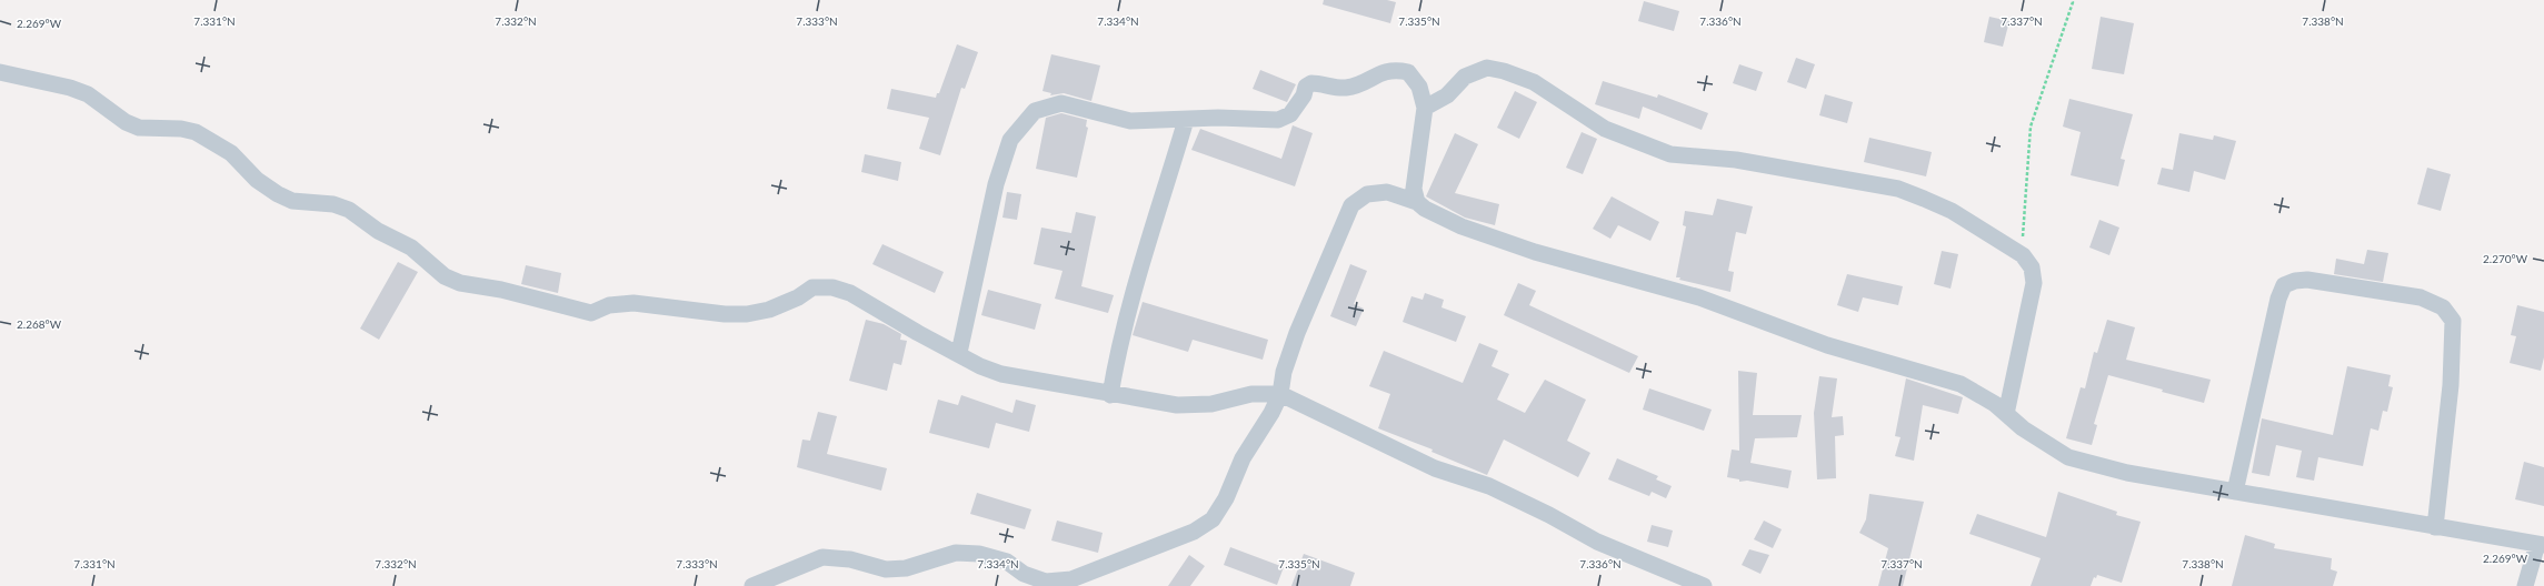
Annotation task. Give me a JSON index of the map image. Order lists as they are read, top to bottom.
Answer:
{
  "coordinates": [
    "7.331°N",
    "7.332°N",
    "7.333°N",
    "7.334°N",
    "7.335°N",
    "7.336°N",
    "7.337°N",
    "7.338°N",
    "2.269°W",
    "2.270°W",
    "2.268°W"
  ]
}
